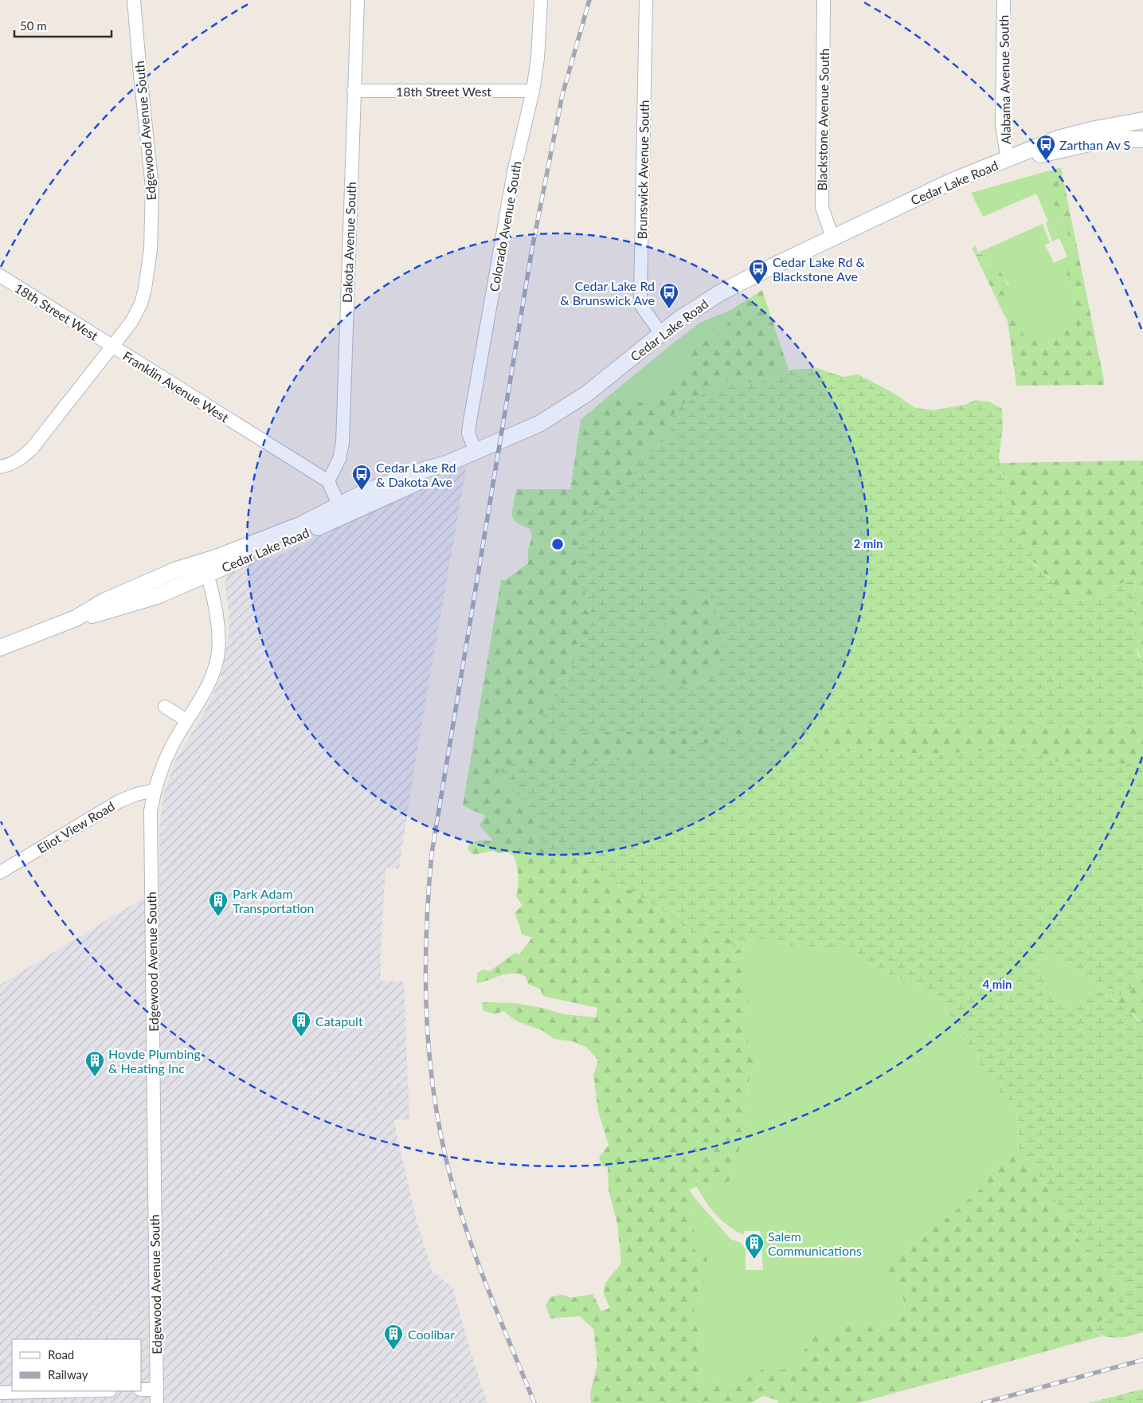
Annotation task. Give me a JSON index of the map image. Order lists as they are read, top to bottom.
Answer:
{
  "streets": {
    "street": [
      "Alabama Avenue South",
      "18th Street West",
      "Blackstone Avenue South",
      "Edgewood Avenue South",
      "Brunswick Avenue South",
      "Cedar Lake Road",
      "Colorado Avenue South",
      "Dakota Avenue South",
      "Franklin Avenue West",
      "Eliot View Road"
    ]
  },
  "crossings": [
    ["Alabama Avenue South", "Cedar Lake Road"],
    ["18th Street West", "Edgewood Avenue South"],
    ["18th Street West", "Colorado Avenue South"],
    ["18th Street West", "Dakota Avenue South"],
    ["18th Street West", "Franklin Avenue West"],
    ["Blackstone Avenue South", "Cedar Lake Road"],
    ["Edgewood Avenue South", "Cedar Lake Road"],
    ["Edgewood Avenue South", "Franklin Avenue West"],
    ["Edgewood Avenue South", "Eliot View Road"],
    ["Brunswick Avenue South", "Cedar Lake Road"],
    ["Cedar Lake Road", "Colorado Avenue South"],
    ["Dakota Avenue South", "Franklin Avenue West"]
  ],
  "places": {
    "bus stop": [
      "Zarthan Av S",
      "Cedar Lake Rd & Blackstone Ave",
      "Cedar Lake Rd & Brunswick Ave",
      "Cedar Lake Rd & Dakota Ave"
    ],
    "building": [
      "Park Adam Transportation",
      "Catapult",
      "Hovde Plumbing & Heating Inc",
      "Salem Communications",
      "Coolibar"
    ]
  },
  "legend": ["Road", "Railway"],
  "scale_bar": "50 m",
  "rings": ["2 min", "4 min"]
}
